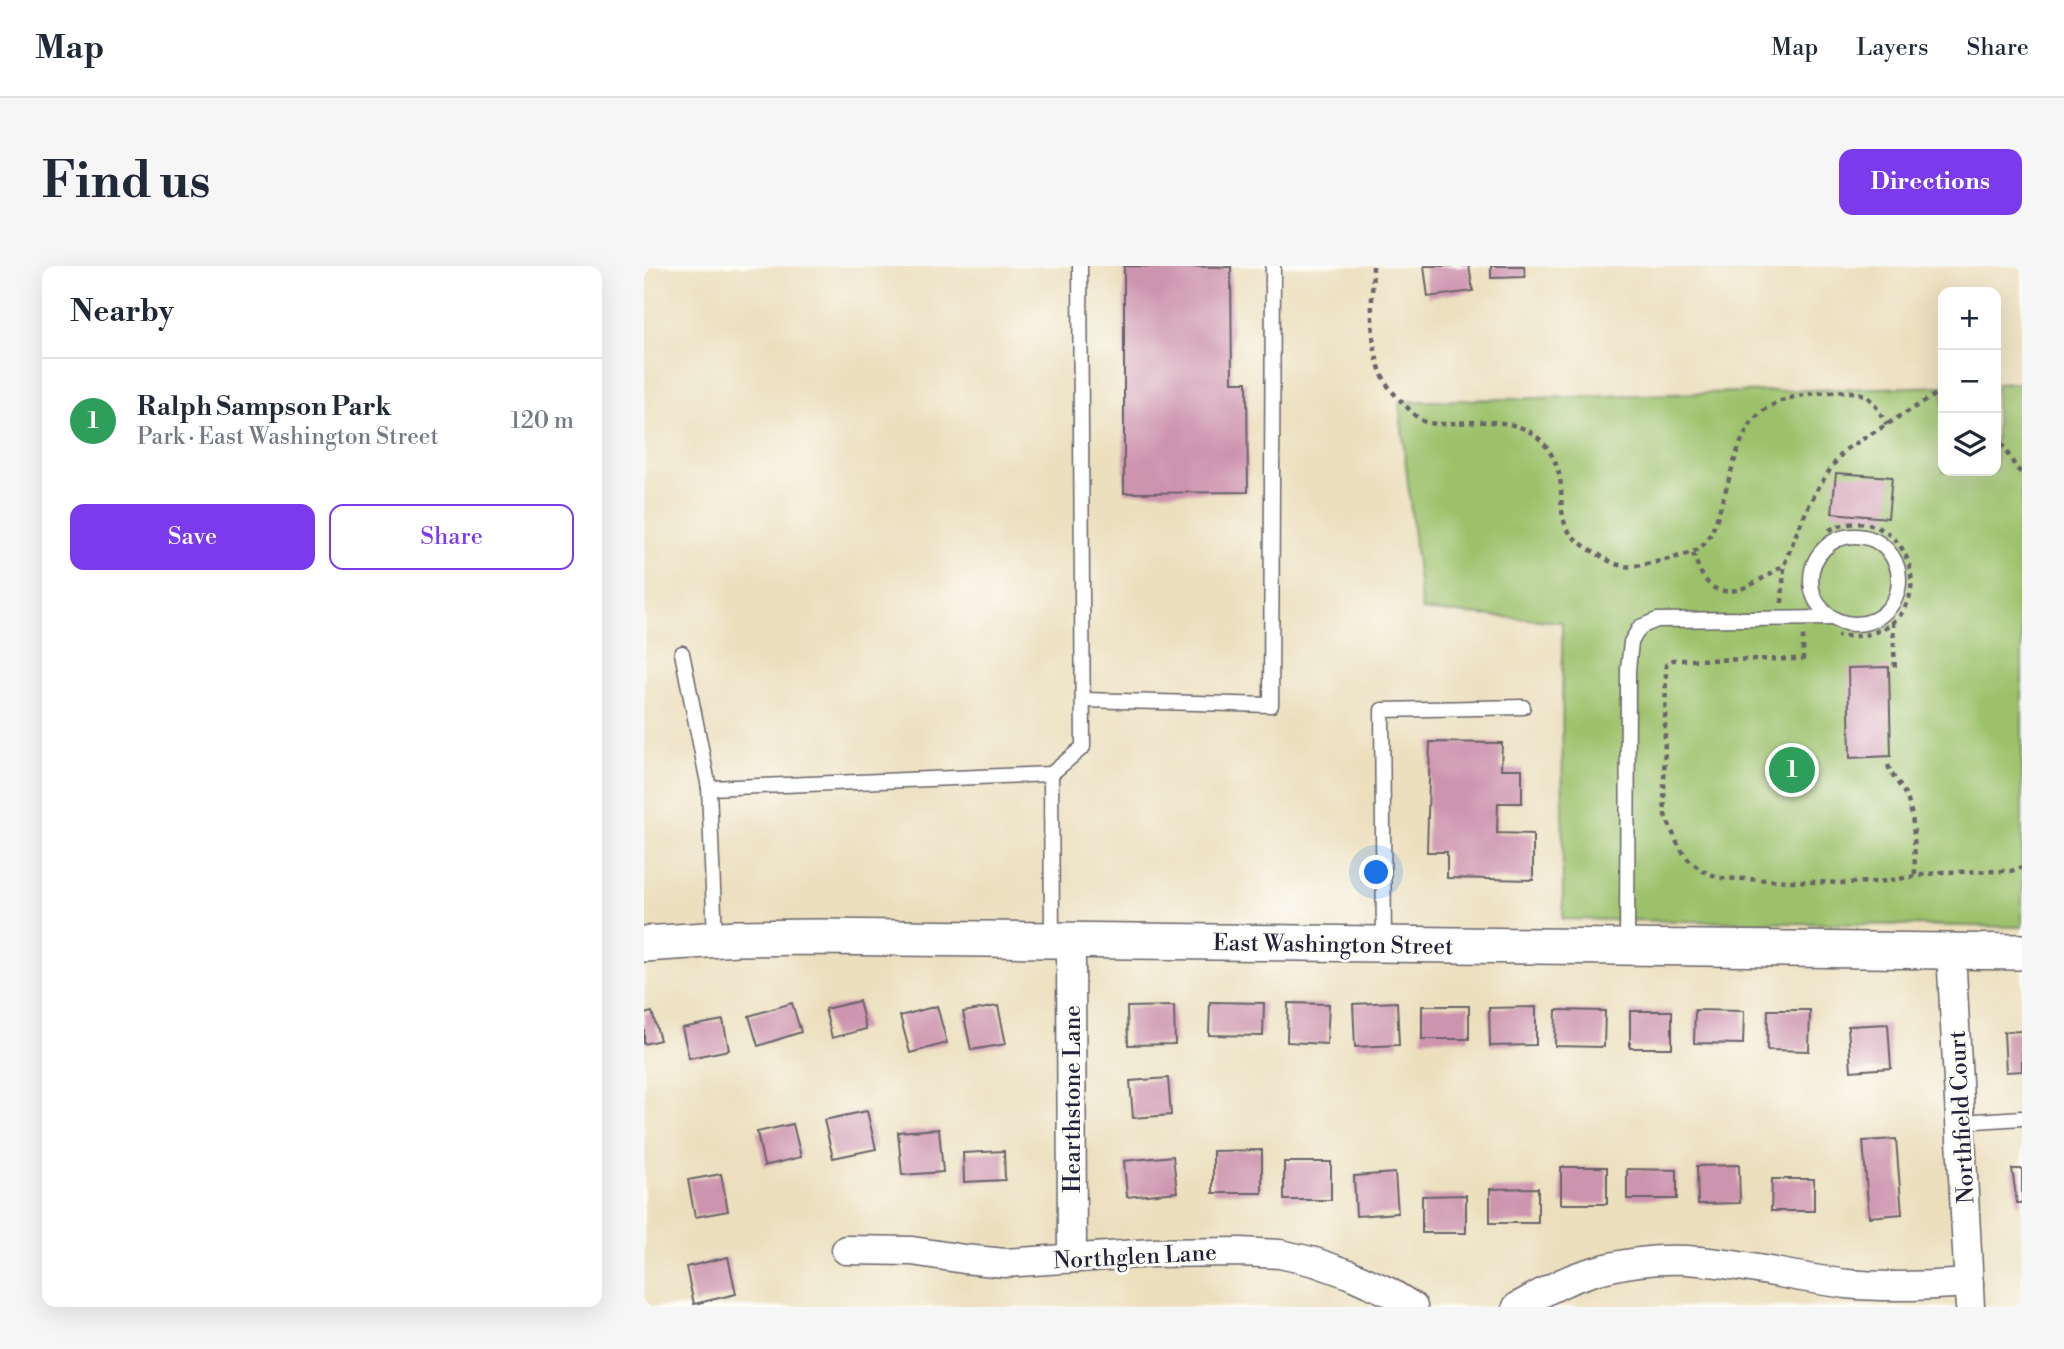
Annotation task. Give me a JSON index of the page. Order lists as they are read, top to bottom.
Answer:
{
  "streets": {
    "street": [
      "East Washington Street",
      "Hearthstone Lane",
      "Northfield Court",
      "Northglen Lane"
    ]
  },
  "crossings": [
    ["East Washington Street", "Hearthstone Lane"],
    ["East Washington Street", "Northfield Court"],
    ["Hearthstone Lane", "Northglen Lane"]
  ],
  "page": {
    "header": "Map",
    "nav": ["Map", "Layers", "Share"],
    "buttons": [
      "Directions",
      ["Save", "Share"]
    ],
    "title": "Find us",
    "heading": "Nearby",
    "map_buttons": ["+", "−"],
    "list": [
      {
        "mark": "1",
        "name": "Ralph Sampson Park",
        "note": "Park · East Washington Street",
        "value": "120 m"
      }
    ],
    "pins": "1"
  }
}
